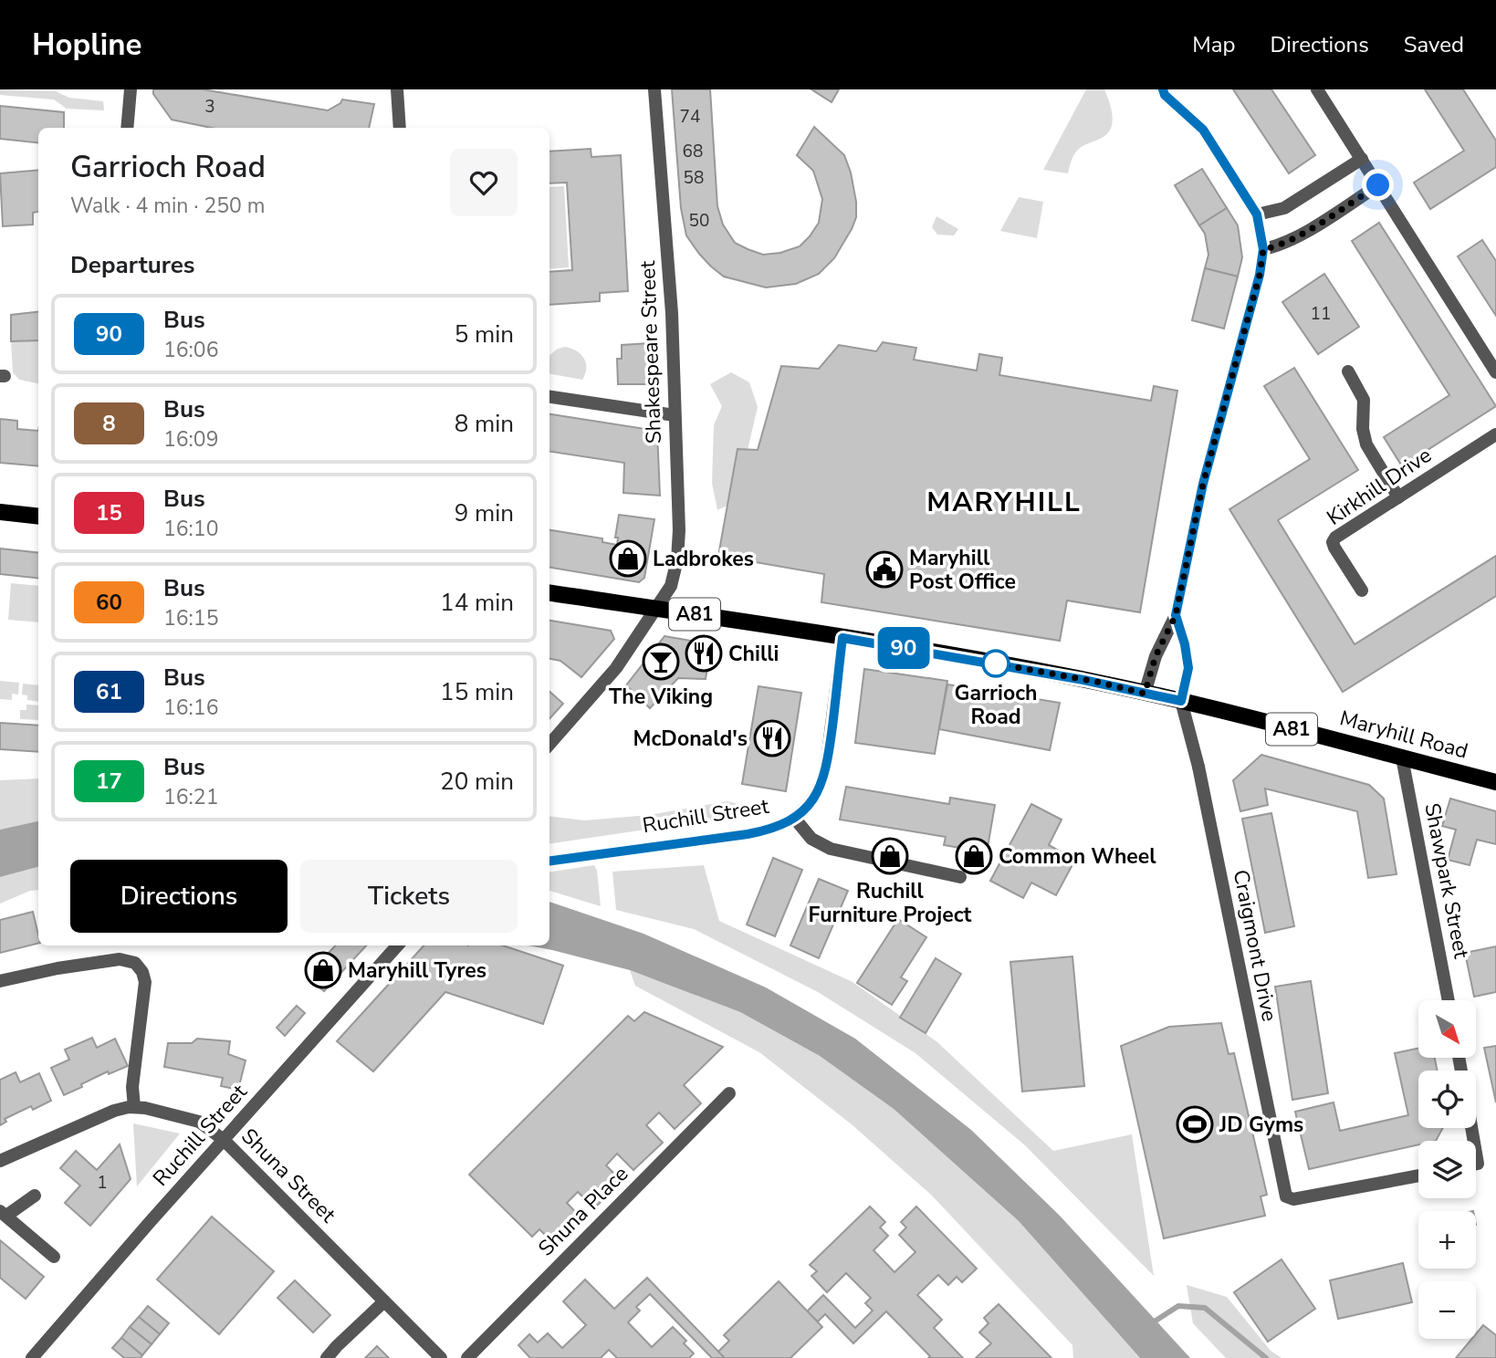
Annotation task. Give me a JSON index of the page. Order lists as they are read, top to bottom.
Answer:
{
  "streets": {
    "main road": ["A81", "Maryhill Road"],
    "street": [
      "Shakespeare Street",
      "Kirkhill Drive",
      "Ruchill Street",
      "Shawpark Street",
      "Craigmont Drive",
      "Shuna Street",
      "Shuna Place"
    ]
  },
  "crossings": [
    ["Shakespeare Street", "Maryhill Road"],
    ["Maryhill Road", "Ruchill Street"],
    ["Maryhill Road", "Shawpark Street"],
    ["Maryhill Road", "Craigmont Drive"],
    ["Ruchill Street", "Shuna Street"]
  ],
  "districts": ["MARYHILL"],
  "places": {
    "shop": [
      "Ladbrokes",
      "Ruchill Furniture Project",
      "Common Wheel",
      "Maryhill Tyres"
    ],
    "public building": ["Maryhill Post Office"],
    "restaurant": ["Chilli", "McDonald's"],
    "bar": ["The Viking"],
    "other": ["Garrioch Road"],
    "sports": ["JD Gyms"]
  },
  "lines": ["bus line 90"],
  "house_numbers": [
    "3",
    "74",
    "68",
    "58",
    "50",
    "11",
    "1"
  ],
  "north": "bottom right",
  "page": {
    "header": "Hopline",
    "nav": ["Map", "Directions", "Saved"],
    "on_map": "90",
    "heading": [
      ["Garrioch Road", "Walk · 4 min · 250 m"],
      "Departures"
    ],
    "list": [
      {
        "mark": "90",
        "name": "Bus",
        "note": "16:06",
        "value": "5 min"
      },
      {
        "mark": "8",
        "name": "Bus",
        "note": "16:09",
        "value": "8 min"
      },
      {
        "mark": "15",
        "name": "Bus",
        "note": "16:10",
        "value": "9 min"
      },
      {
        "mark": "60",
        "name": "Bus",
        "note": "16:15",
        "value": "14 min"
      },
      {
        "mark": "61",
        "name": "Bus",
        "note": "16:16",
        "value": "15 min"
      },
      {
        "mark": "17",
        "name": "Bus",
        "note": "16:21",
        "value": "20 min"
      }
    ],
    "buttons": ["Directions", "Tickets"],
    "map_buttons": ["+", "−"]
  }
}
